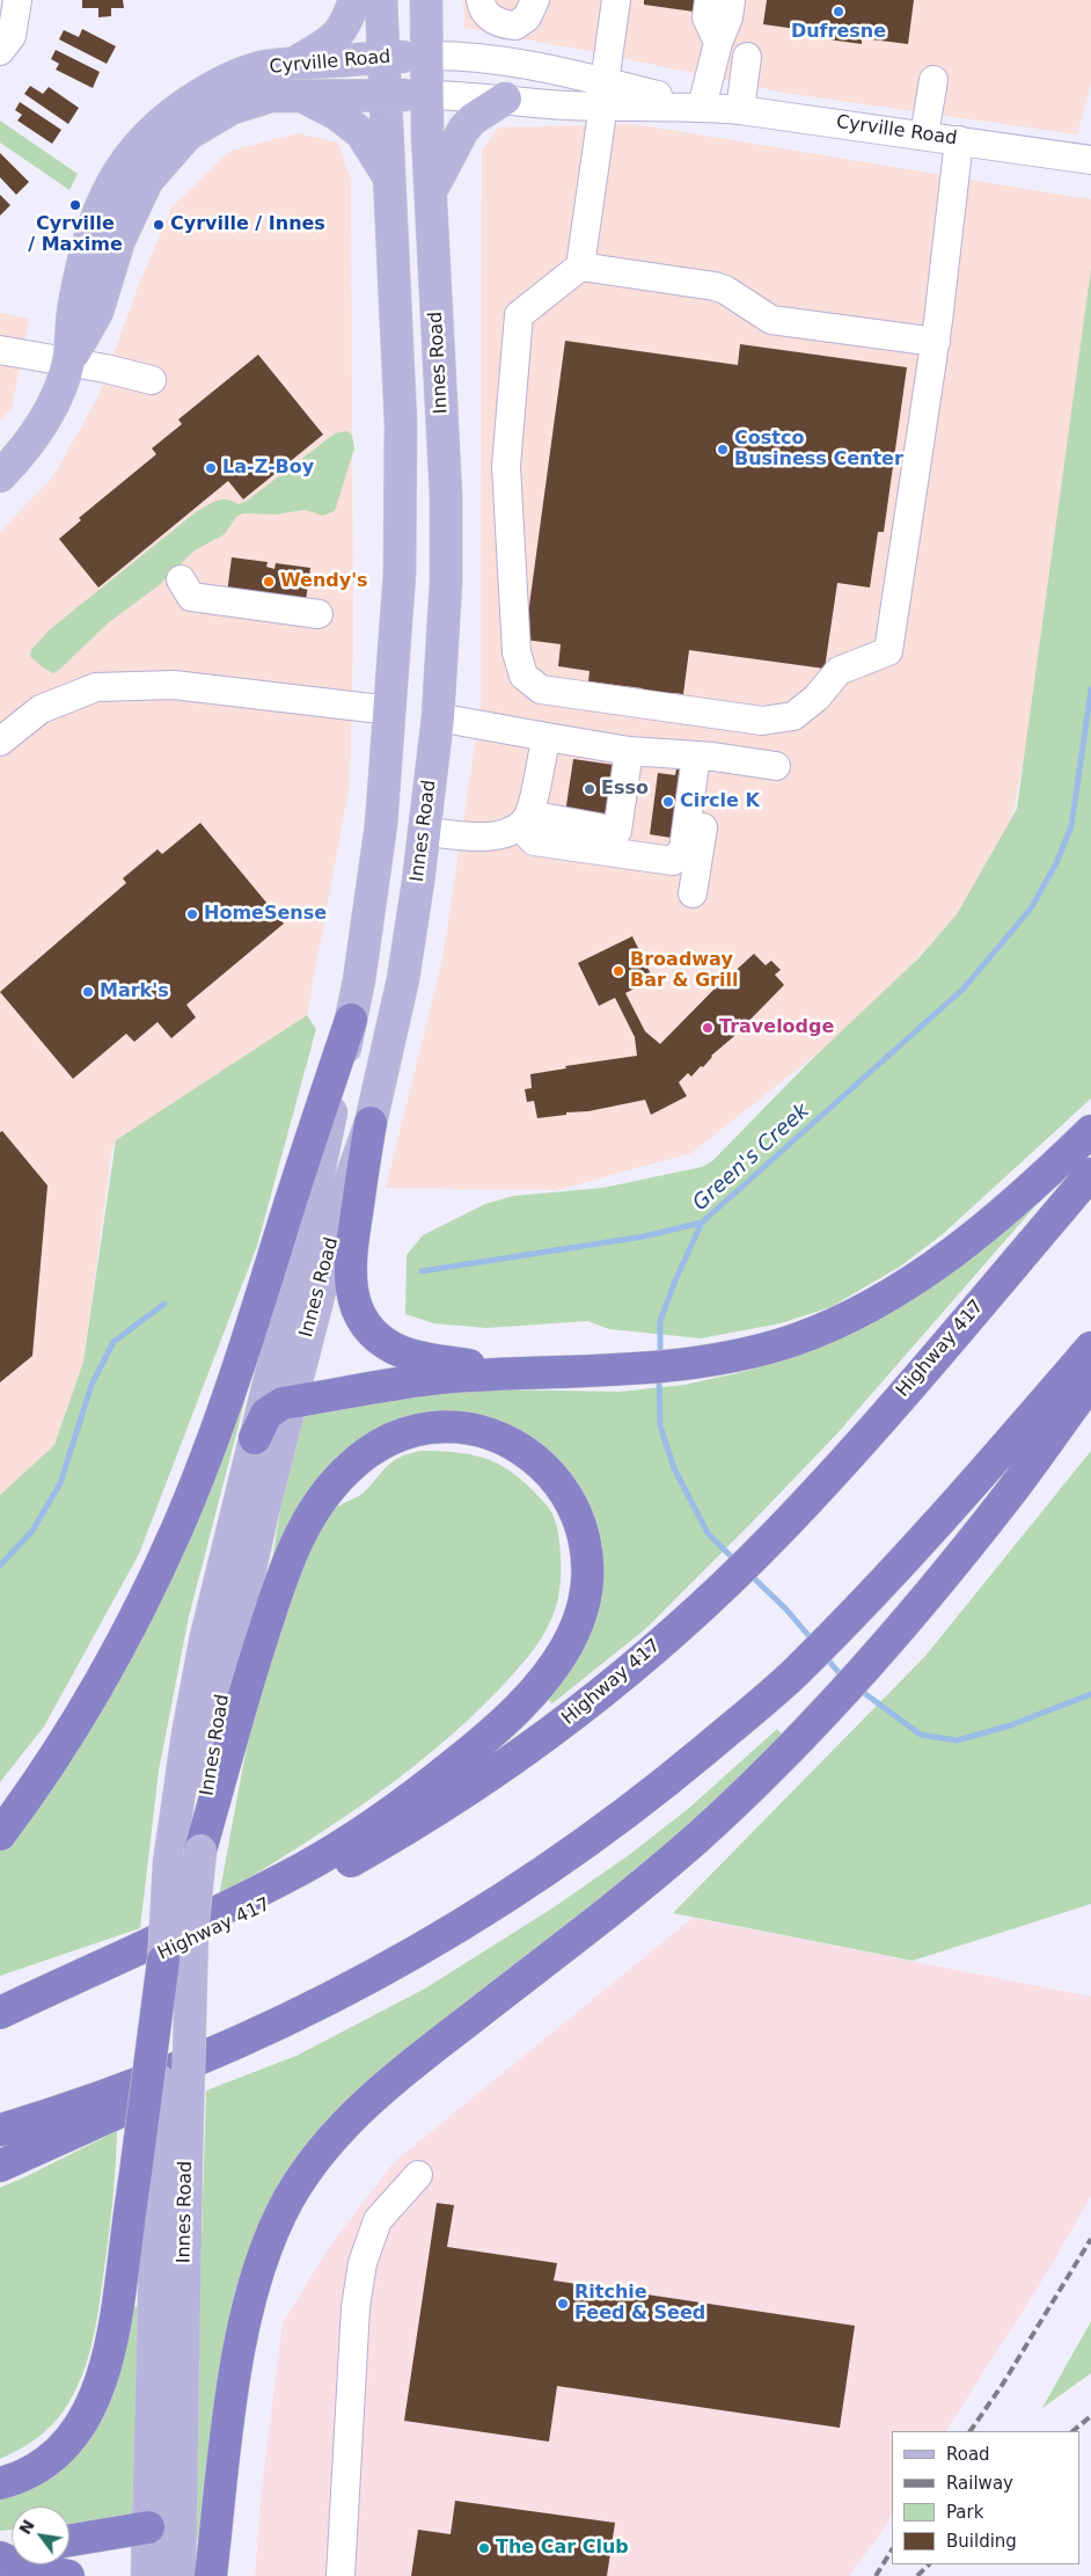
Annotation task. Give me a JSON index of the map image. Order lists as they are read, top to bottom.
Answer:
{
  "streets": {
    "highway": ["Highway 417"],
    "main road": ["Cyrville Road", "Innes Road"]
  },
  "crossings": [
    ["Cyrville Road", "Innes Road"]
  ],
  "water": ["Green's Creek"],
  "places": [
    "Dufresne",
    "Cyrville / Maxime",
    "Cyrville / Innes",
    "Costco Business Center",
    "La-Z-Boy",
    "Wendy's",
    "Esso",
    "Circle K",
    "HomeSense",
    "Broadway Bar & Grill",
    "Mark's",
    "Travelodge",
    "Ritchie Feed & Seed",
    "The Car Club"
  ],
  "legend": [
    "Road",
    "Railway",
    "Park",
    "Building"
  ],
  "north": "top left"
}
